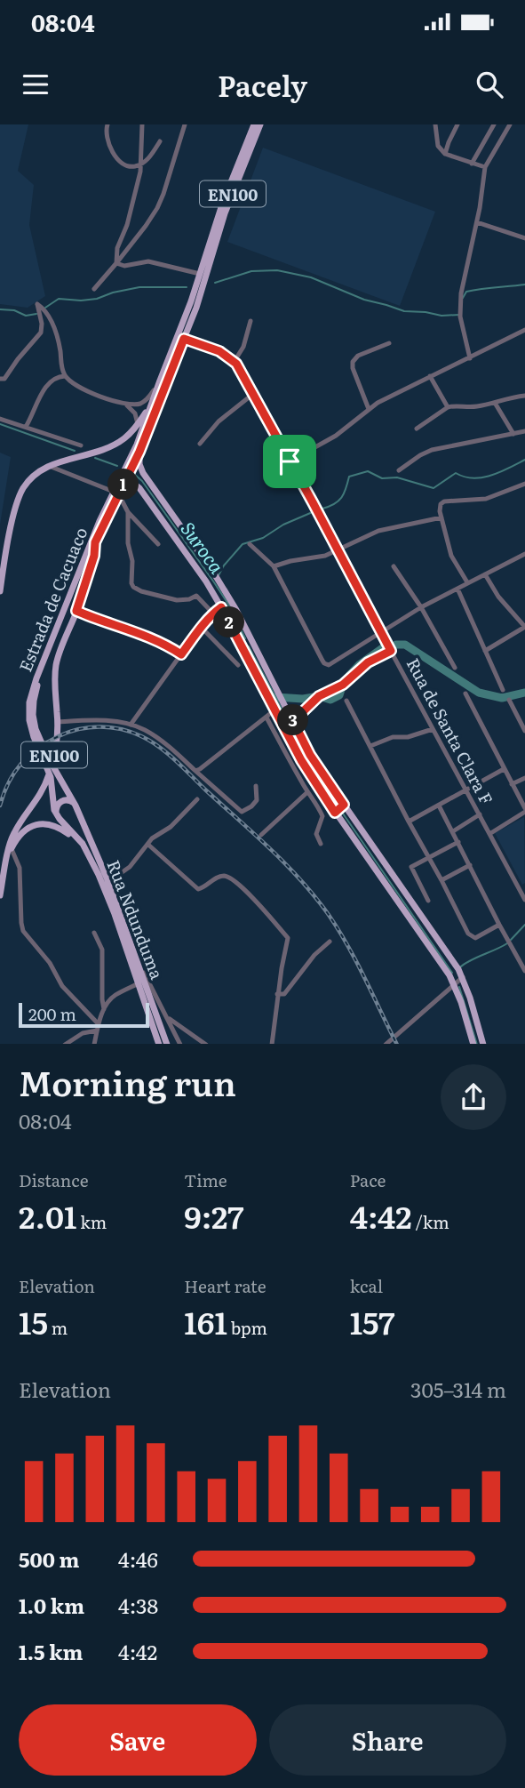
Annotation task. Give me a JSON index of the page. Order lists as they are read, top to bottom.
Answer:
{
  "streets": {
    "main road": ["EN100", "Estrada de Cacuaco", "Rua Ndunduma"],
    "street": ["Rua de Santa Clara F"]
  },
  "crossings": [
    ["EN100", "Estrada de Cacuaco"],
    ["Estrada de Cacuaco", "Rua Ndunduma"]
  ],
  "water": ["Suroca"],
  "scale_bar": "200 m",
  "page": {
    "status": "08:04",
    "header": "Pacely",
    "pins": ["1", "2", "3"],
    "scale": "200 m",
    "heading": ["Morning run", "08:04"],
    "stats": [
      ["Distance", "2.01 km"],
      ["Time", "9:27"],
      ["Pace", "4:42 /km"],
      ["Elevation", "15 m"],
      ["Heart rate", "161 bpm"],
      ["kcal", "157"]
    ],
    "chart": ["Elevation", "305–314 m"],
    "list": [
      {
        "name": "500 m",
        "note": "4:46"
      },
      {
        "name": "1.0 km",
        "note": "4:38"
      },
      {
        "name": "1.5 km",
        "note": "4:42"
      }
    ],
    "buttons": ["Save", "Share"]
  }
}
